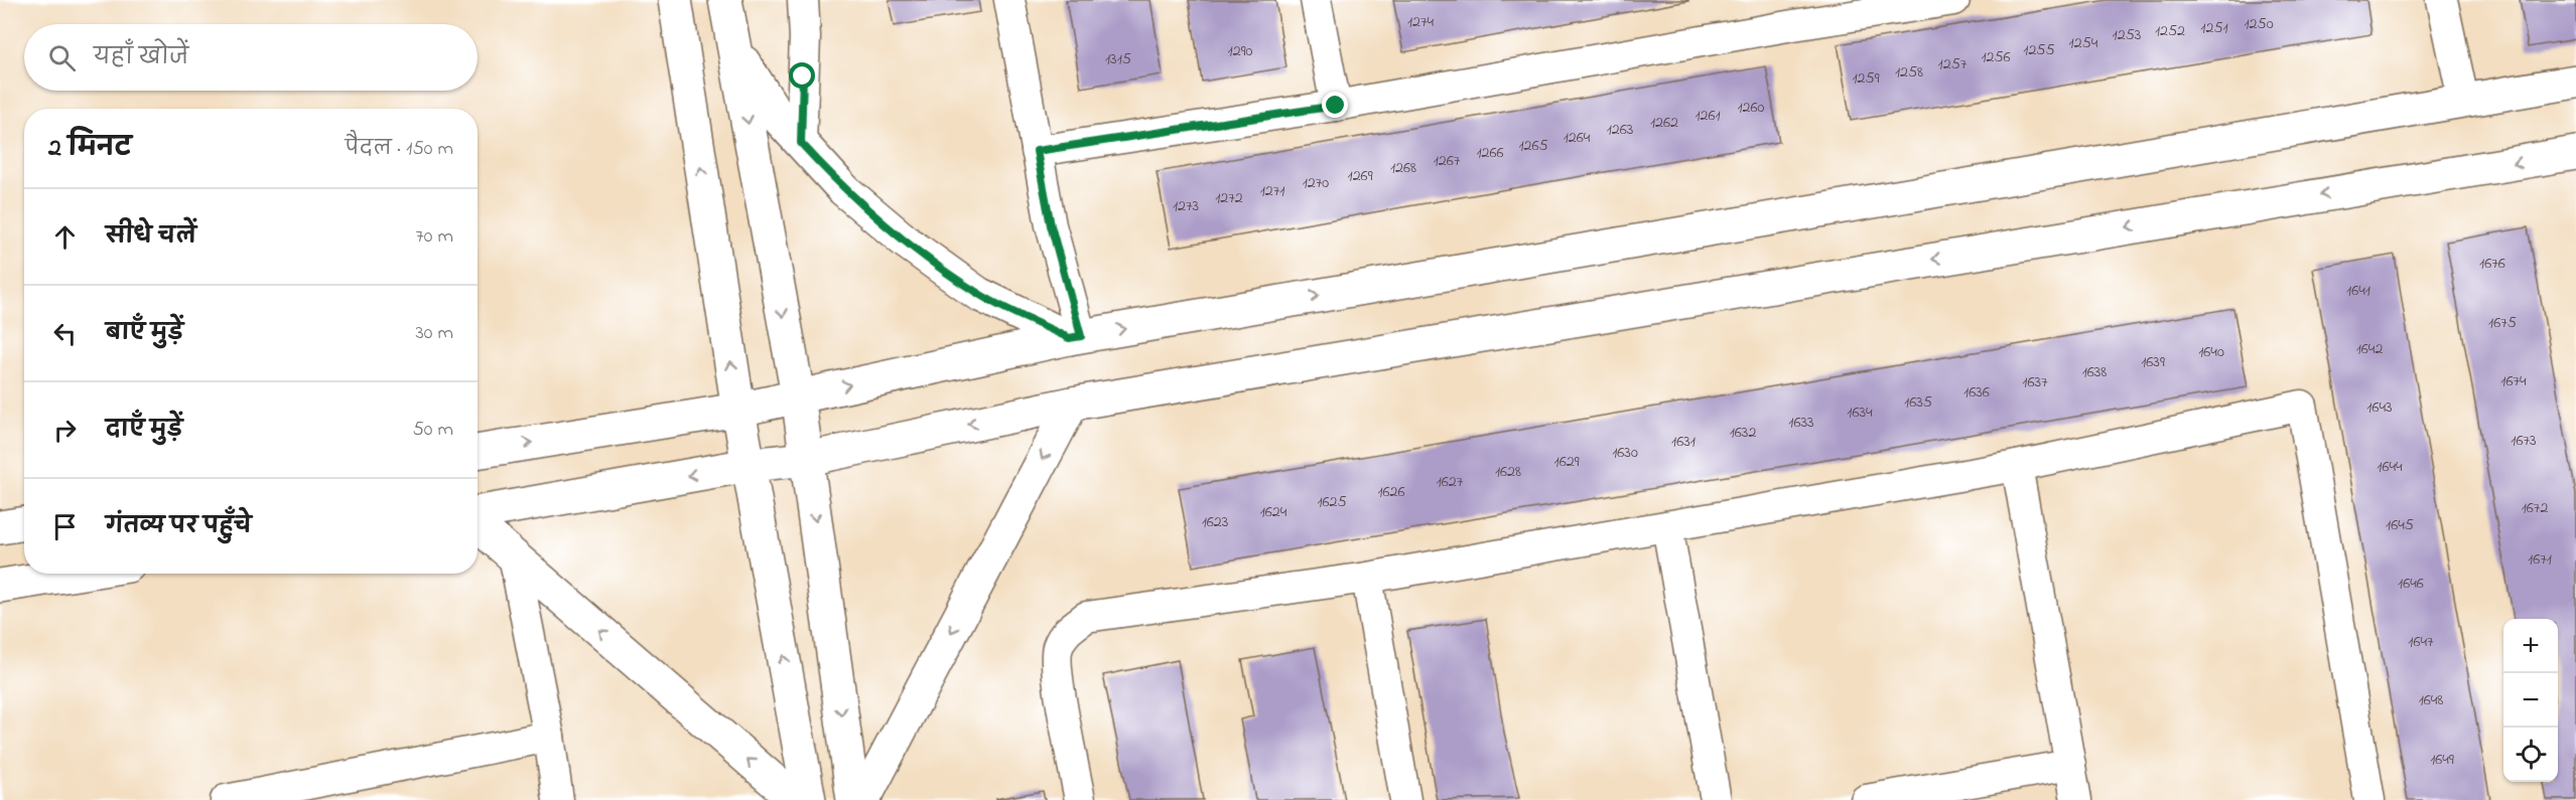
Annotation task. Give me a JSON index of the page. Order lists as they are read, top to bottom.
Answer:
{
  "house_numbers": [
    "1274",
    "1250",
    "1251",
    "1252",
    "1253",
    "1254",
    "1255",
    "1290",
    "1256",
    "1315",
    "1257",
    "1258",
    "1259",
    "1260",
    "1261",
    "1262",
    "1263",
    "1264",
    "1265",
    "1266",
    "1267",
    "1268",
    "1269",
    "1270",
    "1271",
    "1272",
    "1273",
    "1676",
    "1641",
    "1675",
    "1642",
    "1640",
    "1639",
    "1638",
    "1674",
    "1637",
    "1636",
    "1635",
    "1643",
    "1634",
    "1633",
    "1632",
    "1673",
    "1631",
    "1630",
    "1629",
    "1644",
    "1628",
    "1627",
    "1626",
    "1625",
    "1672",
    "1624",
    "1623",
    "1645",
    "1671",
    "1646",
    "1647",
    "1648",
    "1649"
  ],
  "page": {
    "search": "यहाँ खोजें",
    "heading": ["2 मिनट", "पैदल · 150 m"],
    "list": [
      ["सीधे चलें", "70 m"],
      ["बाएँ मुड़ें", "30 m"],
      ["दाएँ मुड़ें", "50 m"],
      "गंतव्य पर पहुँचे"
    ],
    "map_buttons": ["+", "−"]
  }
}
